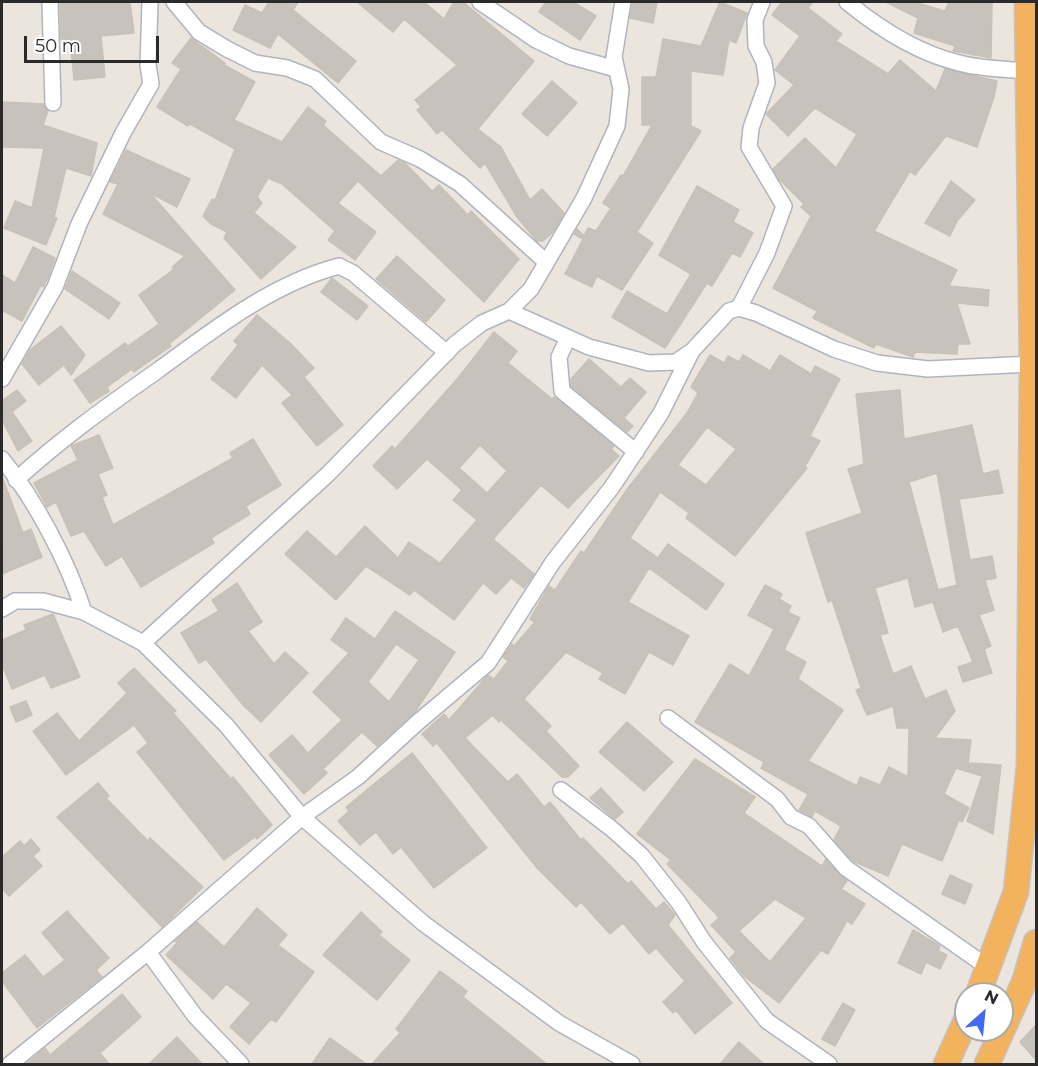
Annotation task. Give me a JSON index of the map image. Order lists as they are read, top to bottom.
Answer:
{
  "scale_bar": "50 m",
  "north": "top right"
}
